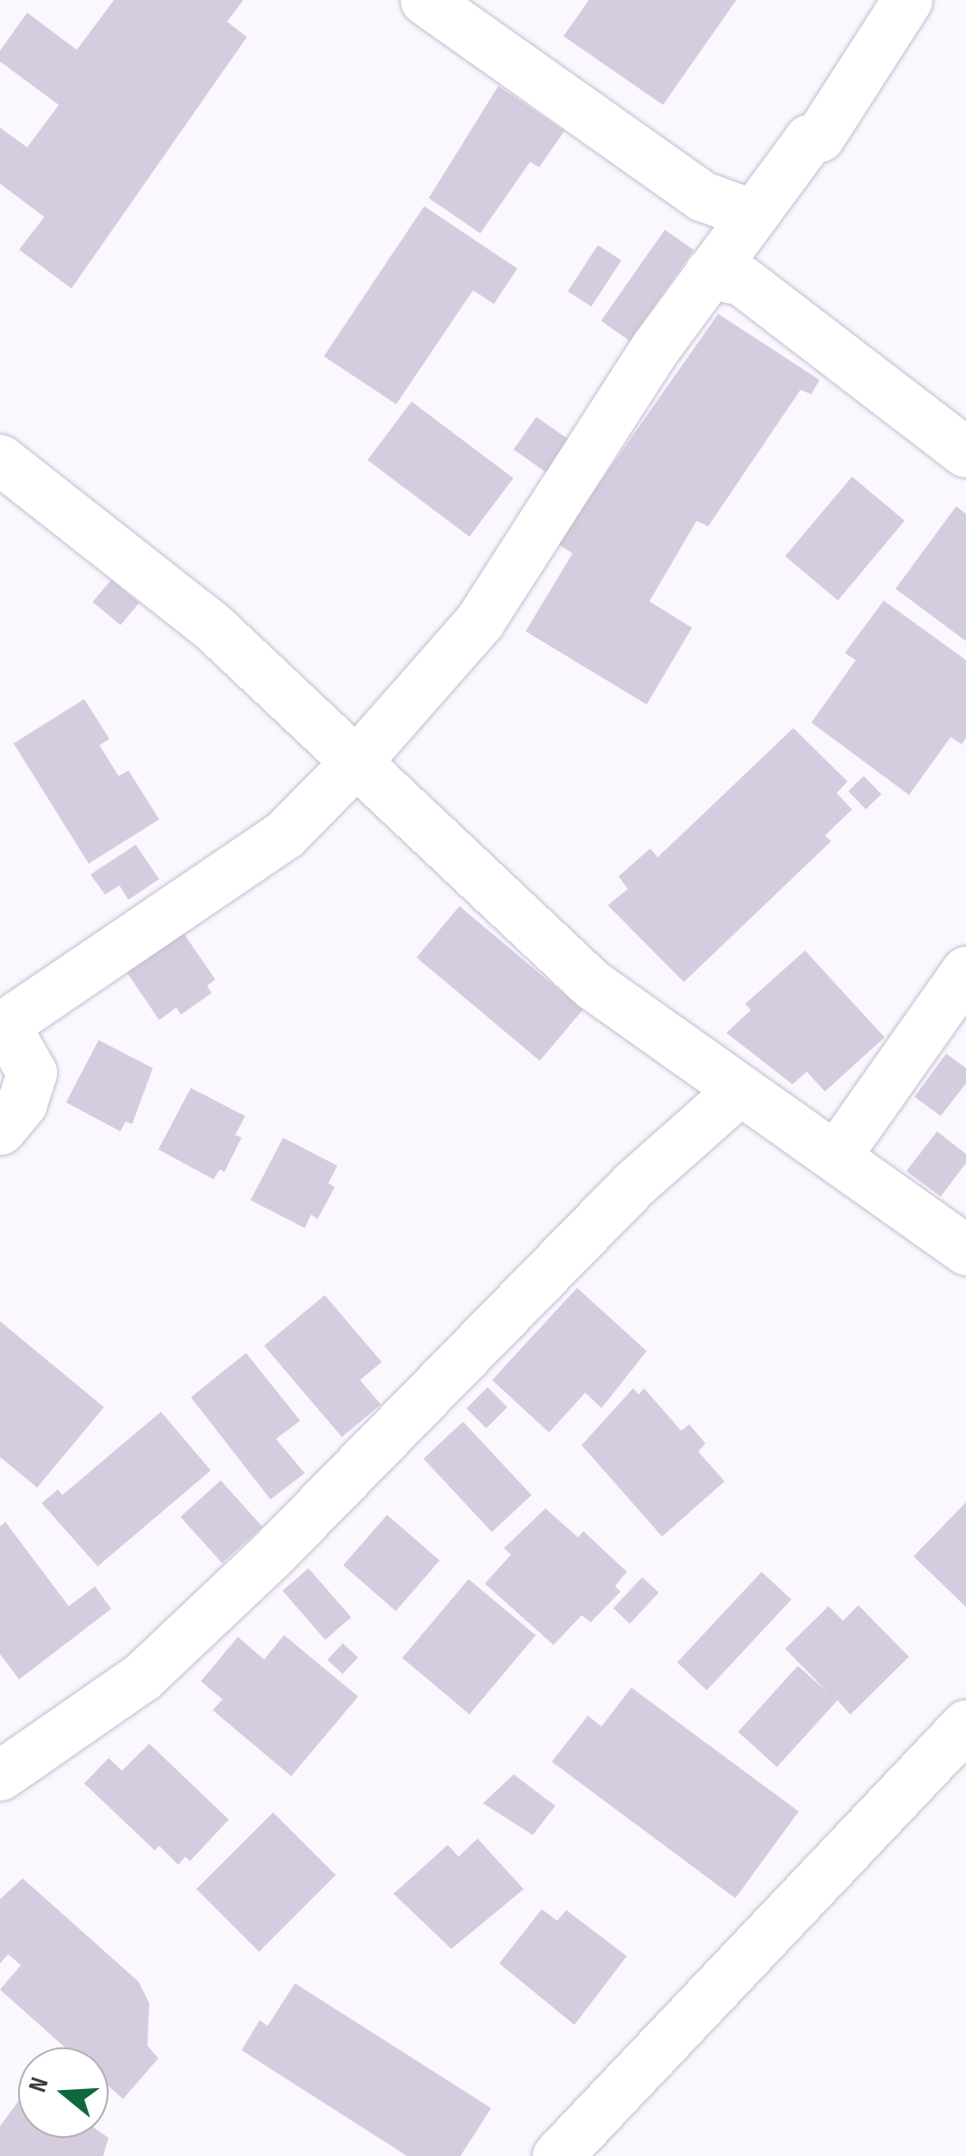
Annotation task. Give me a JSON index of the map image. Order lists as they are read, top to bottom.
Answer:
{
  "north": "left"
}
